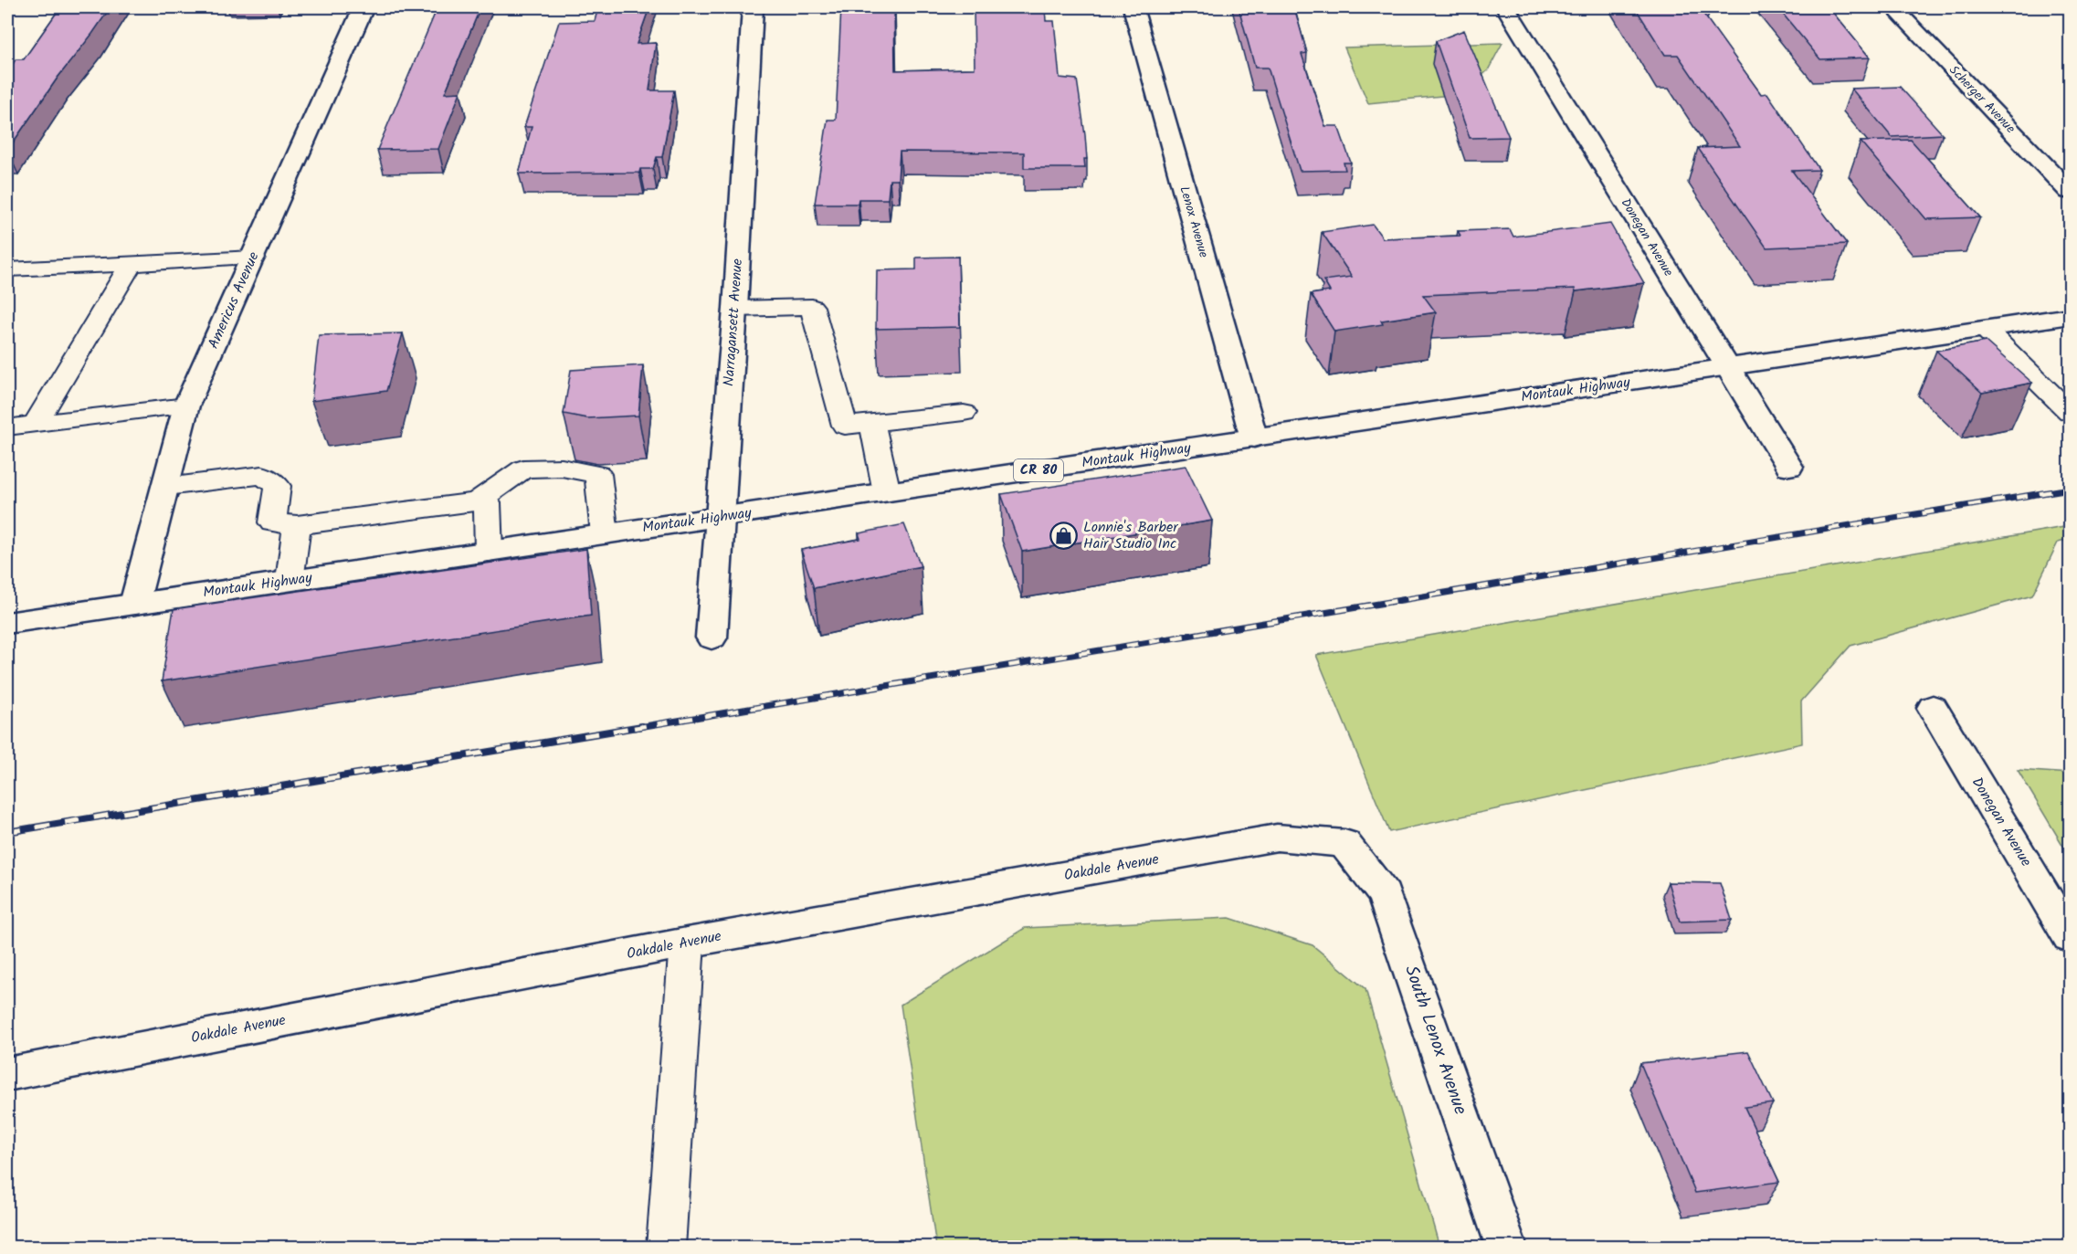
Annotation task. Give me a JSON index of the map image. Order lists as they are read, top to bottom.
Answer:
{
  "streets": {
    "street": [
      "Scherger Avenue",
      "Lenox Avenue",
      "Donegan Avenue",
      "Americus Avenue",
      "Narragansett Avenue",
      "Montauk Highway",
      "CR 80",
      "Oakdale Avenue",
      "South Lenox Avenue"
    ]
  },
  "crossings": [
    ["Lenox Avenue", "Montauk Highway"],
    ["Donegan Avenue", "Montauk Highway"],
    ["Americus Avenue", "Montauk Highway"],
    ["Narragansett Avenue", "Montauk Highway"],
    ["Oakdale Avenue", "South Lenox Avenue"]
  ],
  "places": {
    "shop": ["Lonnie's Barber Hair Studio Inc"]
  }
}
